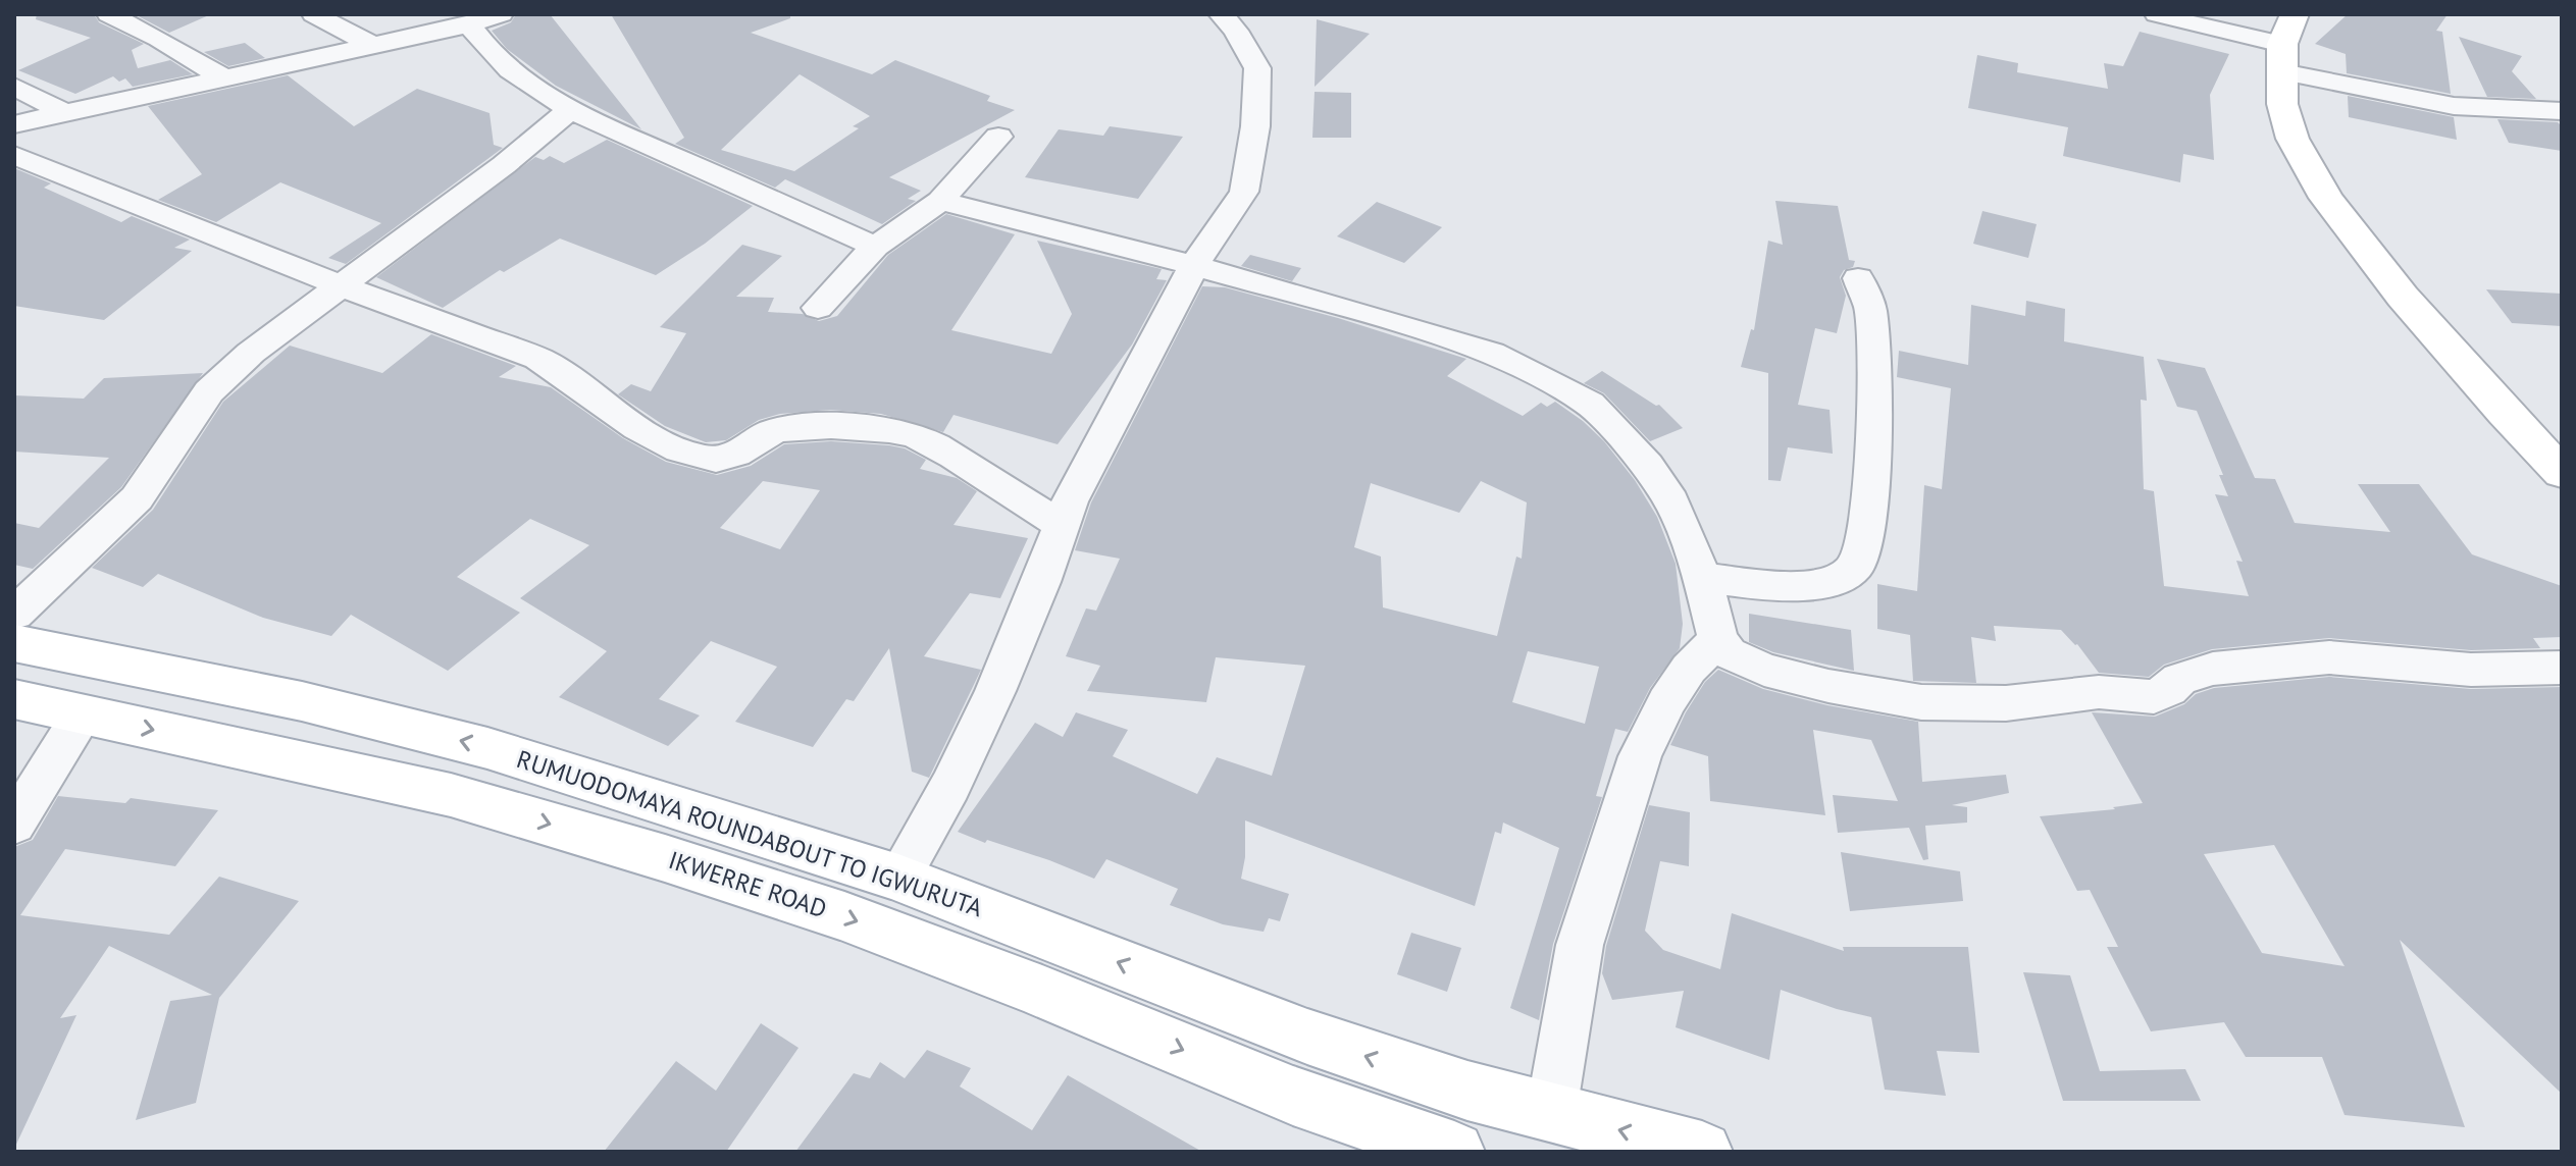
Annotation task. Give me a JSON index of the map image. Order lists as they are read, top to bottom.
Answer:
{
  "streets": {
    "main road": ["RUMUODOMAYA ROUNDABOUT TO IGWURUTA", "IKWERRE ROAD"]
  },
  "one_way": ["RUMUODOMAYA ROUNDABOUT TO IGWURUTA", "IKWERRE ROAD"]
}
